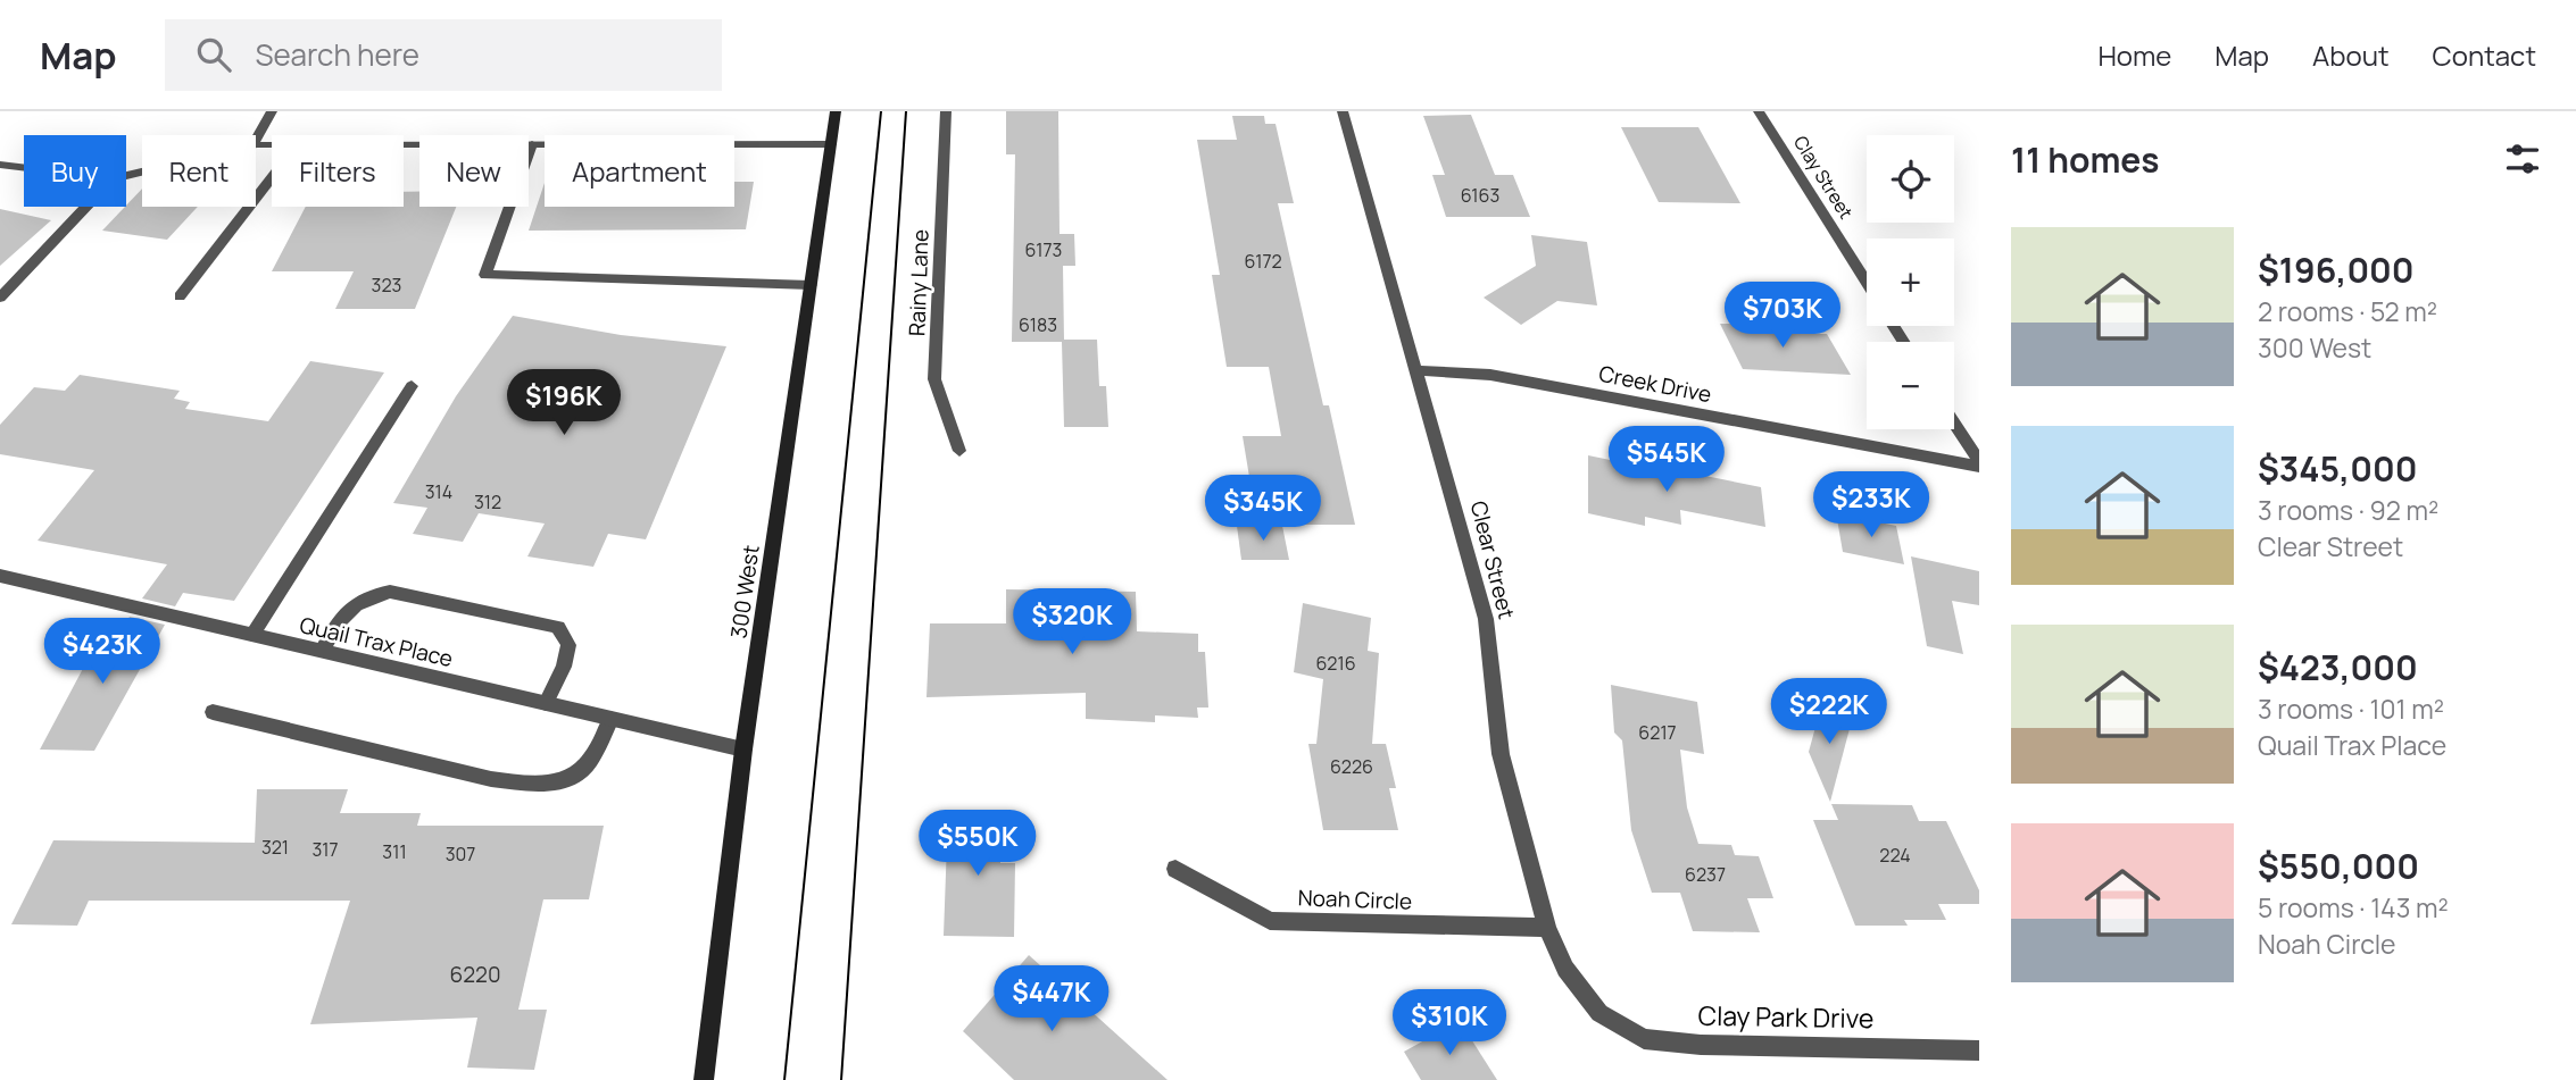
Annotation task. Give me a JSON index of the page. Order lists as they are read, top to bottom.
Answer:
{
  "streets": {
    "street": [
      "Clay Street",
      "Rainy Lane",
      "Creek Drive",
      "Clear Street",
      "300 West",
      "Quail Trax Place",
      "Noah Circle",
      "Clay Park Drive"
    ]
  },
  "crossings": [
    ["Creek Drive", "Clear Street"],
    ["Clear Street", "Noah Circle"],
    ["Clear Street", "Clay Park Drive"],
    ["300 West", "Quail Trax Place"]
  ],
  "house_numbers": [
    "6163",
    "6173",
    "6172",
    "323",
    "6183",
    "314",
    "312",
    "6216",
    "6217",
    "6226",
    "321",
    "317",
    "311",
    "307",
    "224",
    "6237",
    "6220"
  ],
  "page": {
    "header": "Map",
    "search": "Search here",
    "nav": [
      "Home",
      "Map",
      "About",
      "Contact"
    ],
    "heading": "11 homes",
    "map_buttons": ["+", "−"],
    "chip": [
      "Buy",
      "Rent",
      "Filters",
      "New",
      "Apartment"
    ],
    "list": [
      {
        "name": "$196,000",
        "note": "2 rooms · 52 m² · 300 West"
      },
      {
        "name": "$345,000",
        "note": "3 rooms · 92 m² · Clear Street"
      },
      {
        "name": "$423,000",
        "note": "3 rooms · 101 m² · Quail Trax Place"
      },
      {
        "name": "$550,000",
        "note": "5 rooms · 143 m² · Noah Circle"
      }
    ],
    "price": [
      "$703K",
      "$196K",
      "$545K",
      "$233K",
      "$345K",
      "$320K",
      "$423K",
      "$222K",
      "$550K",
      "$447K",
      "$310K"
    ]
  }
}
